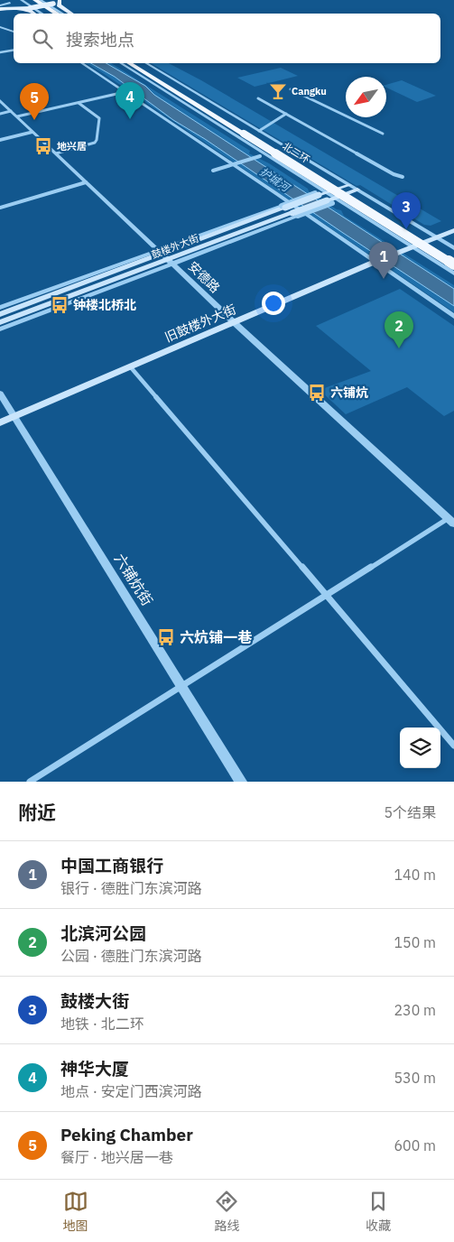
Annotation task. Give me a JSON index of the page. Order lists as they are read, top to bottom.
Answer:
{
  "streets": {
    "highway": ["北二环"],
    "main road": ["鼓楼外大街", "旧鼓楼外大街"],
    "street": ["安德路", "六铺炕街"]
  },
  "crossings": [
    ["鼓楼外大街", "安德路"],
    ["安德路", "旧鼓楼外大街"],
    ["旧鼓楼外大街", "六铺炕街"]
  ],
  "water": ["护城河"],
  "places": {
    "bar": ["Cangku"],
    "bus stop": [
      "地兴居",
      "钟楼北桥北",
      "六铺炕",
      "六炕铺一巷"
    ]
  },
  "north": "bottom left",
  "page": {
    "search": "搜索地点",
    "pins": [
      "4",
      "5",
      "3",
      "1",
      "2"
    ],
    "heading": ["附近", "5个结果"],
    "list": [
      {
        "mark": "1",
        "name": "中国工商银行",
        "note": "银行 · 德胜门东滨河路",
        "value": "140 m"
      },
      {
        "mark": "2",
        "name": "北滨河公园",
        "note": "公园 · 德胜门东滨河路",
        "value": "150 m"
      },
      {
        "mark": "3",
        "name": "鼓楼大街",
        "note": "地铁 · 北二环",
        "value": "230 m"
      },
      {
        "mark": "4",
        "name": "神华大厦",
        "note": "地点 · 安定门西滨河路",
        "value": "530 m"
      },
      {
        "mark": "5",
        "name": "Peking Chamber",
        "note": "餐厅 · 地兴居一巷",
        "value": "600 m"
      }
    ],
    "nav": ["地图", "路线", "收藏"]
  }
}
